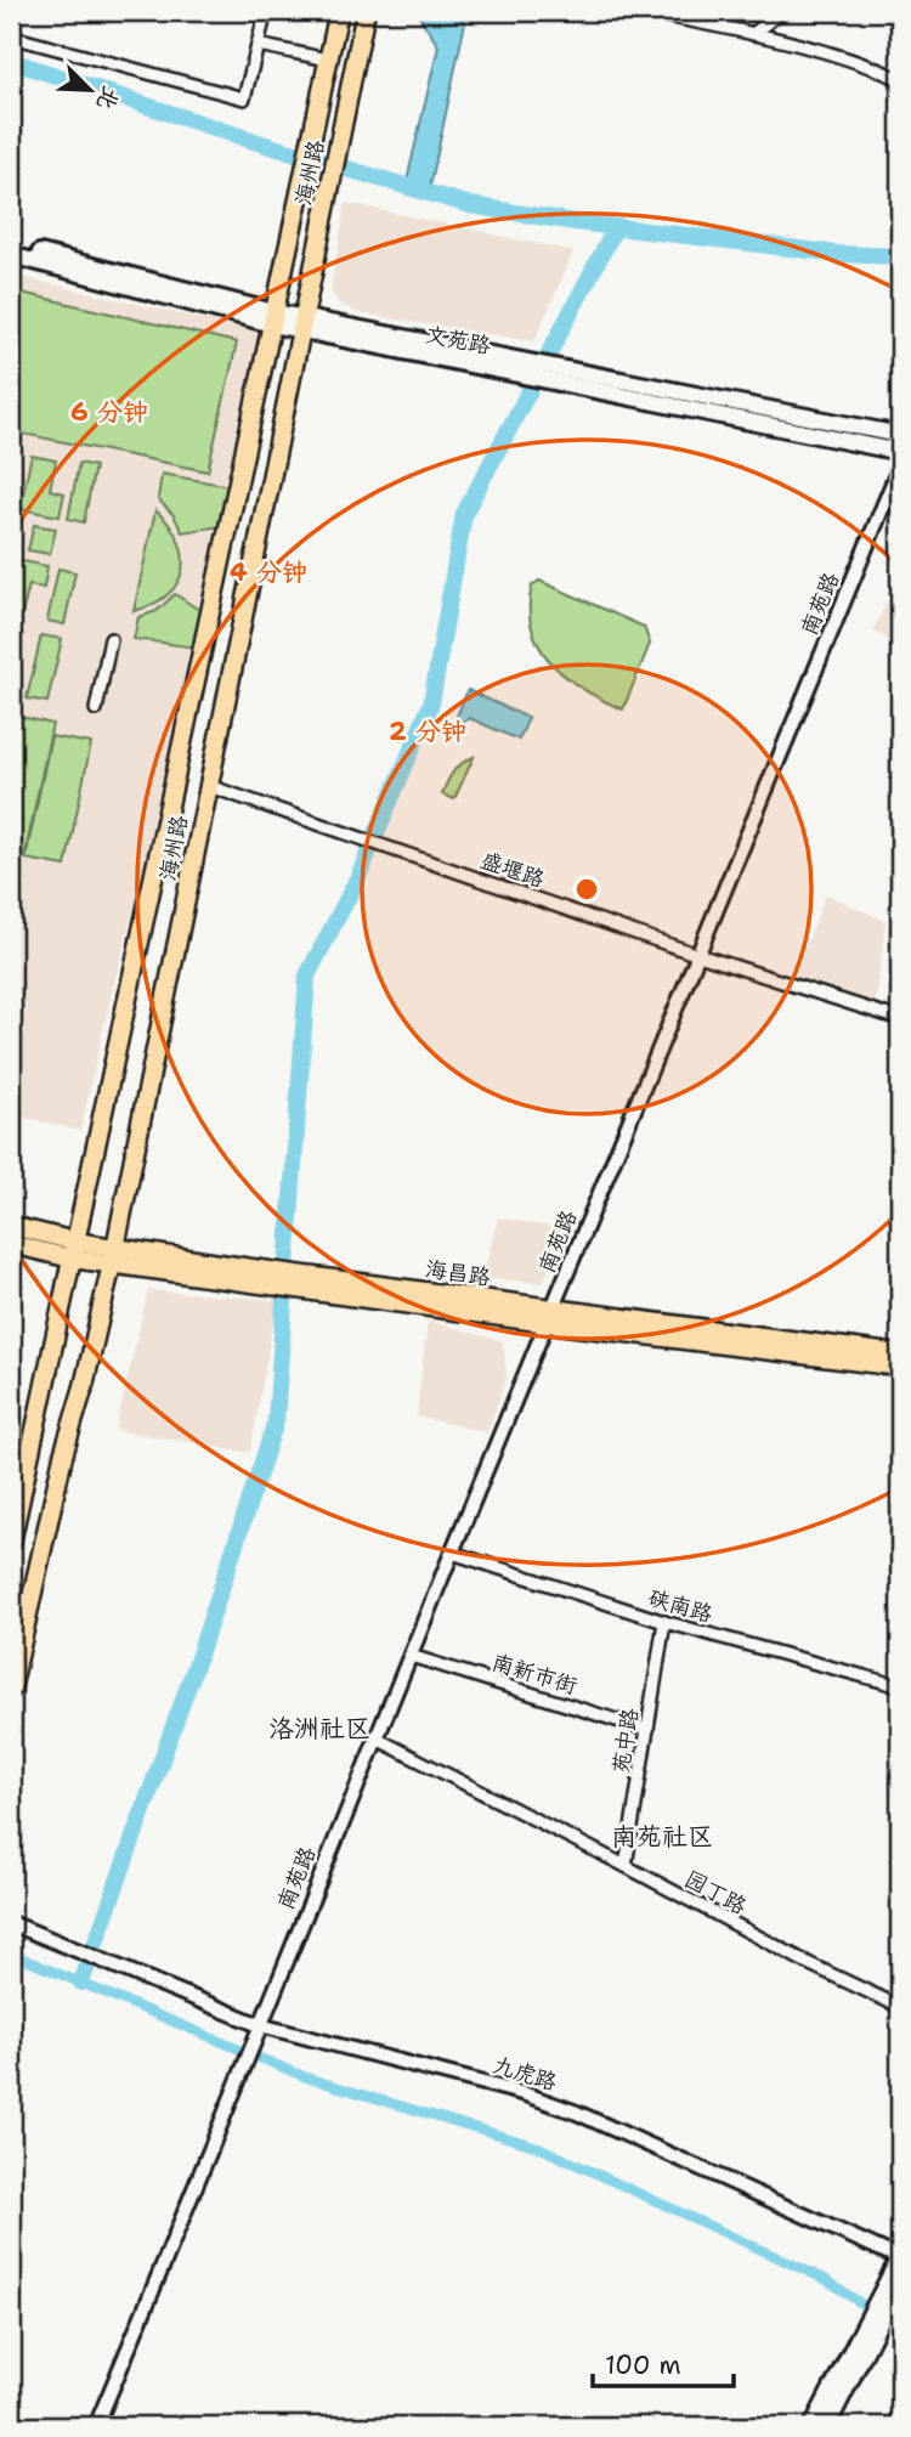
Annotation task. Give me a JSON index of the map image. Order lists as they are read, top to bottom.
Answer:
{
  "streets": {
    "main road": ["海州路", "文苑路", "海昌路"],
    "street": [
      "南苑路",
      "盛堰路",
      "硖南路",
      "南新市街",
      "苑中路",
      "园丁路",
      "九虎路"
    ]
  },
  "crossings": [
    ["海州路", "文苑路"],
    ["海州路", "盛堰路"],
    ["海州路", "海昌路"],
    ["南苑路", "盛堰路"],
    ["南苑路", "海昌路"],
    ["南苑路", "硖南路"],
    ["南苑路", "南新市街"],
    ["南苑路", "园丁路"],
    ["南苑路", "九虎路"],
    ["硖南路", "苑中路"],
    ["南新市街", "苑中路"],
    ["苑中路", "园丁路"]
  ],
  "districts": ["洛洲社区", "南苑社区"],
  "scale_bar": "100 m",
  "north": "bottom right",
  "rings": ["6 分钟", "4 分钟", "2 分钟"]
}
